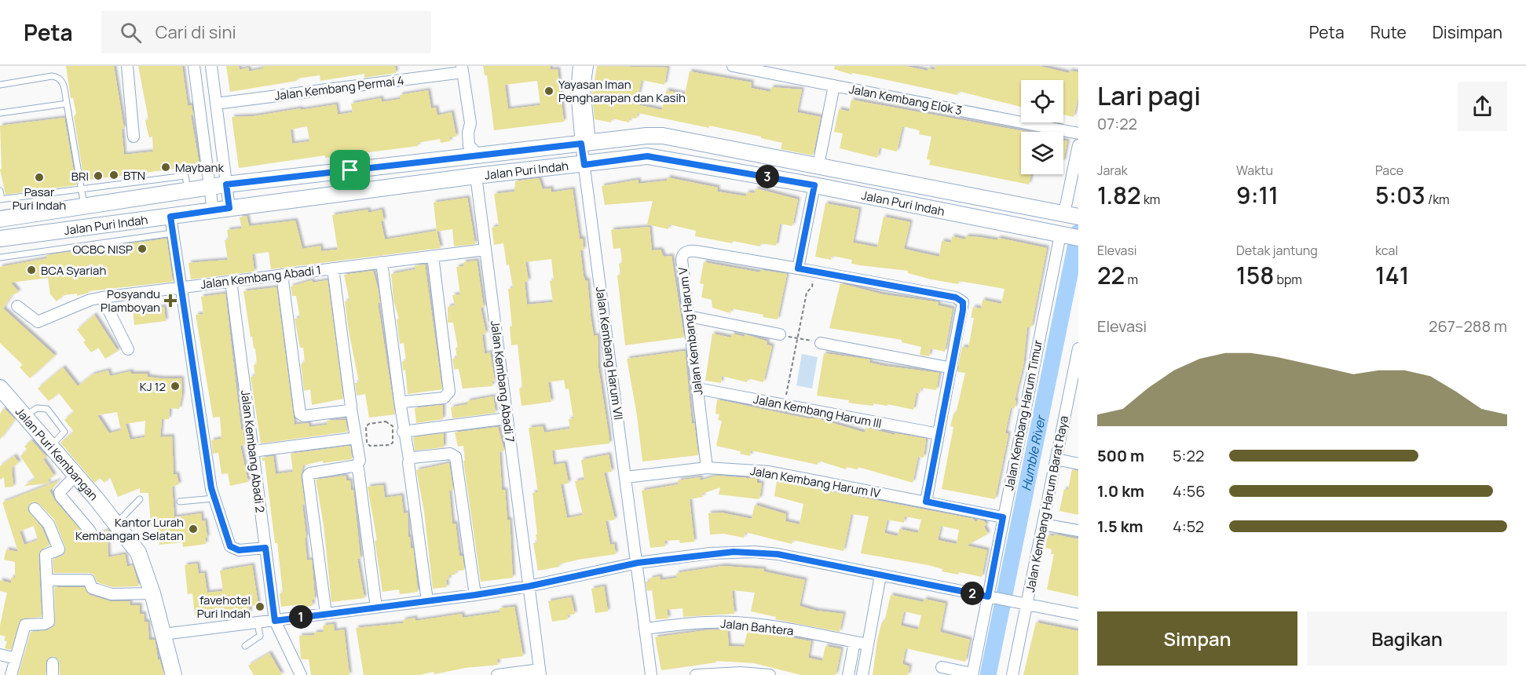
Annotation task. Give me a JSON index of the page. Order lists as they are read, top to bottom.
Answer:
{
  "streets": {
    "main road": ["Jalan Puri Indah", "Jalan Puri Kembangan"],
    "street": [
      "Jalan Kembang Permai 4",
      "Jalan Kembang Elok 3",
      "Jalan Kembang Abadi 1",
      "Jalan Kembang Harum V",
      "Jalan Kembang Harum VII",
      "Jalan Kembang Abadi 7",
      "Jalan Kembang Harum III",
      "Jalan Kembang Harum Timur",
      "Jalan Kembang Abadi 2",
      "Jalan Kembang Harum IV",
      "Jalan Kembang Harum Barat Raya",
      "Jalan Bahtera"
    ]
  },
  "crossings": [
    ["Jalan Puri Indah", "Jalan Kembang Harum VII"],
    ["Jalan Puri Indah", "Jalan Kembang Abadi 7"],
    ["Jalan Puri Indah", "Jalan Kembang Harum Timur"],
    ["Jalan Kembang Abadi 1", "Jalan Kembang Abadi 7"],
    ["Jalan Kembang Abadi 1", "Jalan Kembang Abadi 2"],
    ["Jalan Kembang Harum V", "Jalan Kembang Harum III"],
    ["Jalan Kembang Harum V", "Jalan Kembang Harum IV"],
    ["Jalan Kembang Harum VII", "Jalan Kembang Harum IV"],
    ["Jalan Kembang Harum VII", "Jalan Bahtera"],
    ["Jalan Kembang Harum Timur", "Jalan Kembang Harum IV"]
  ],
  "water": ["Humble River"],
  "places": {
    "other": [
      "Yayasan Iman Pengharapan dan Kasih",
      "Maybank",
      "BTN",
      "BRI",
      "Pasar Puri Indah",
      "OCBC NISP",
      "BCA Syariah",
      "KJ 12",
      "Kantor Lurah Kembangan Selatan",
      "favehotel Puri Indah"
    ],
    "health": ["Posyandu Plamboyan"]
  },
  "page": {
    "header": "Peta",
    "search": "Cari di sini",
    "nav": ["Peta", "Rute", "Disimpan"],
    "heading": ["Lari pagi", "07:22"],
    "stats": [
      ["Jarak", "1.82 km"],
      ["Waktu", "9:11"],
      ["Pace", "5:03 /km"],
      ["Elevasi", "22 m"],
      ["Detak jantung", "158 bpm"],
      ["kcal", "141"]
    ],
    "pins": ["3", "2", "1"],
    "chart": ["Elevasi", "267–288 m"],
    "list": [
      {
        "name": "500 m",
        "note": "5:22"
      },
      {
        "name": "1.0 km",
        "note": "4:56"
      },
      {
        "name": "1.5 km",
        "note": "4:52"
      }
    ],
    "buttons": ["Simpan", "Bagikan"]
  }
}
